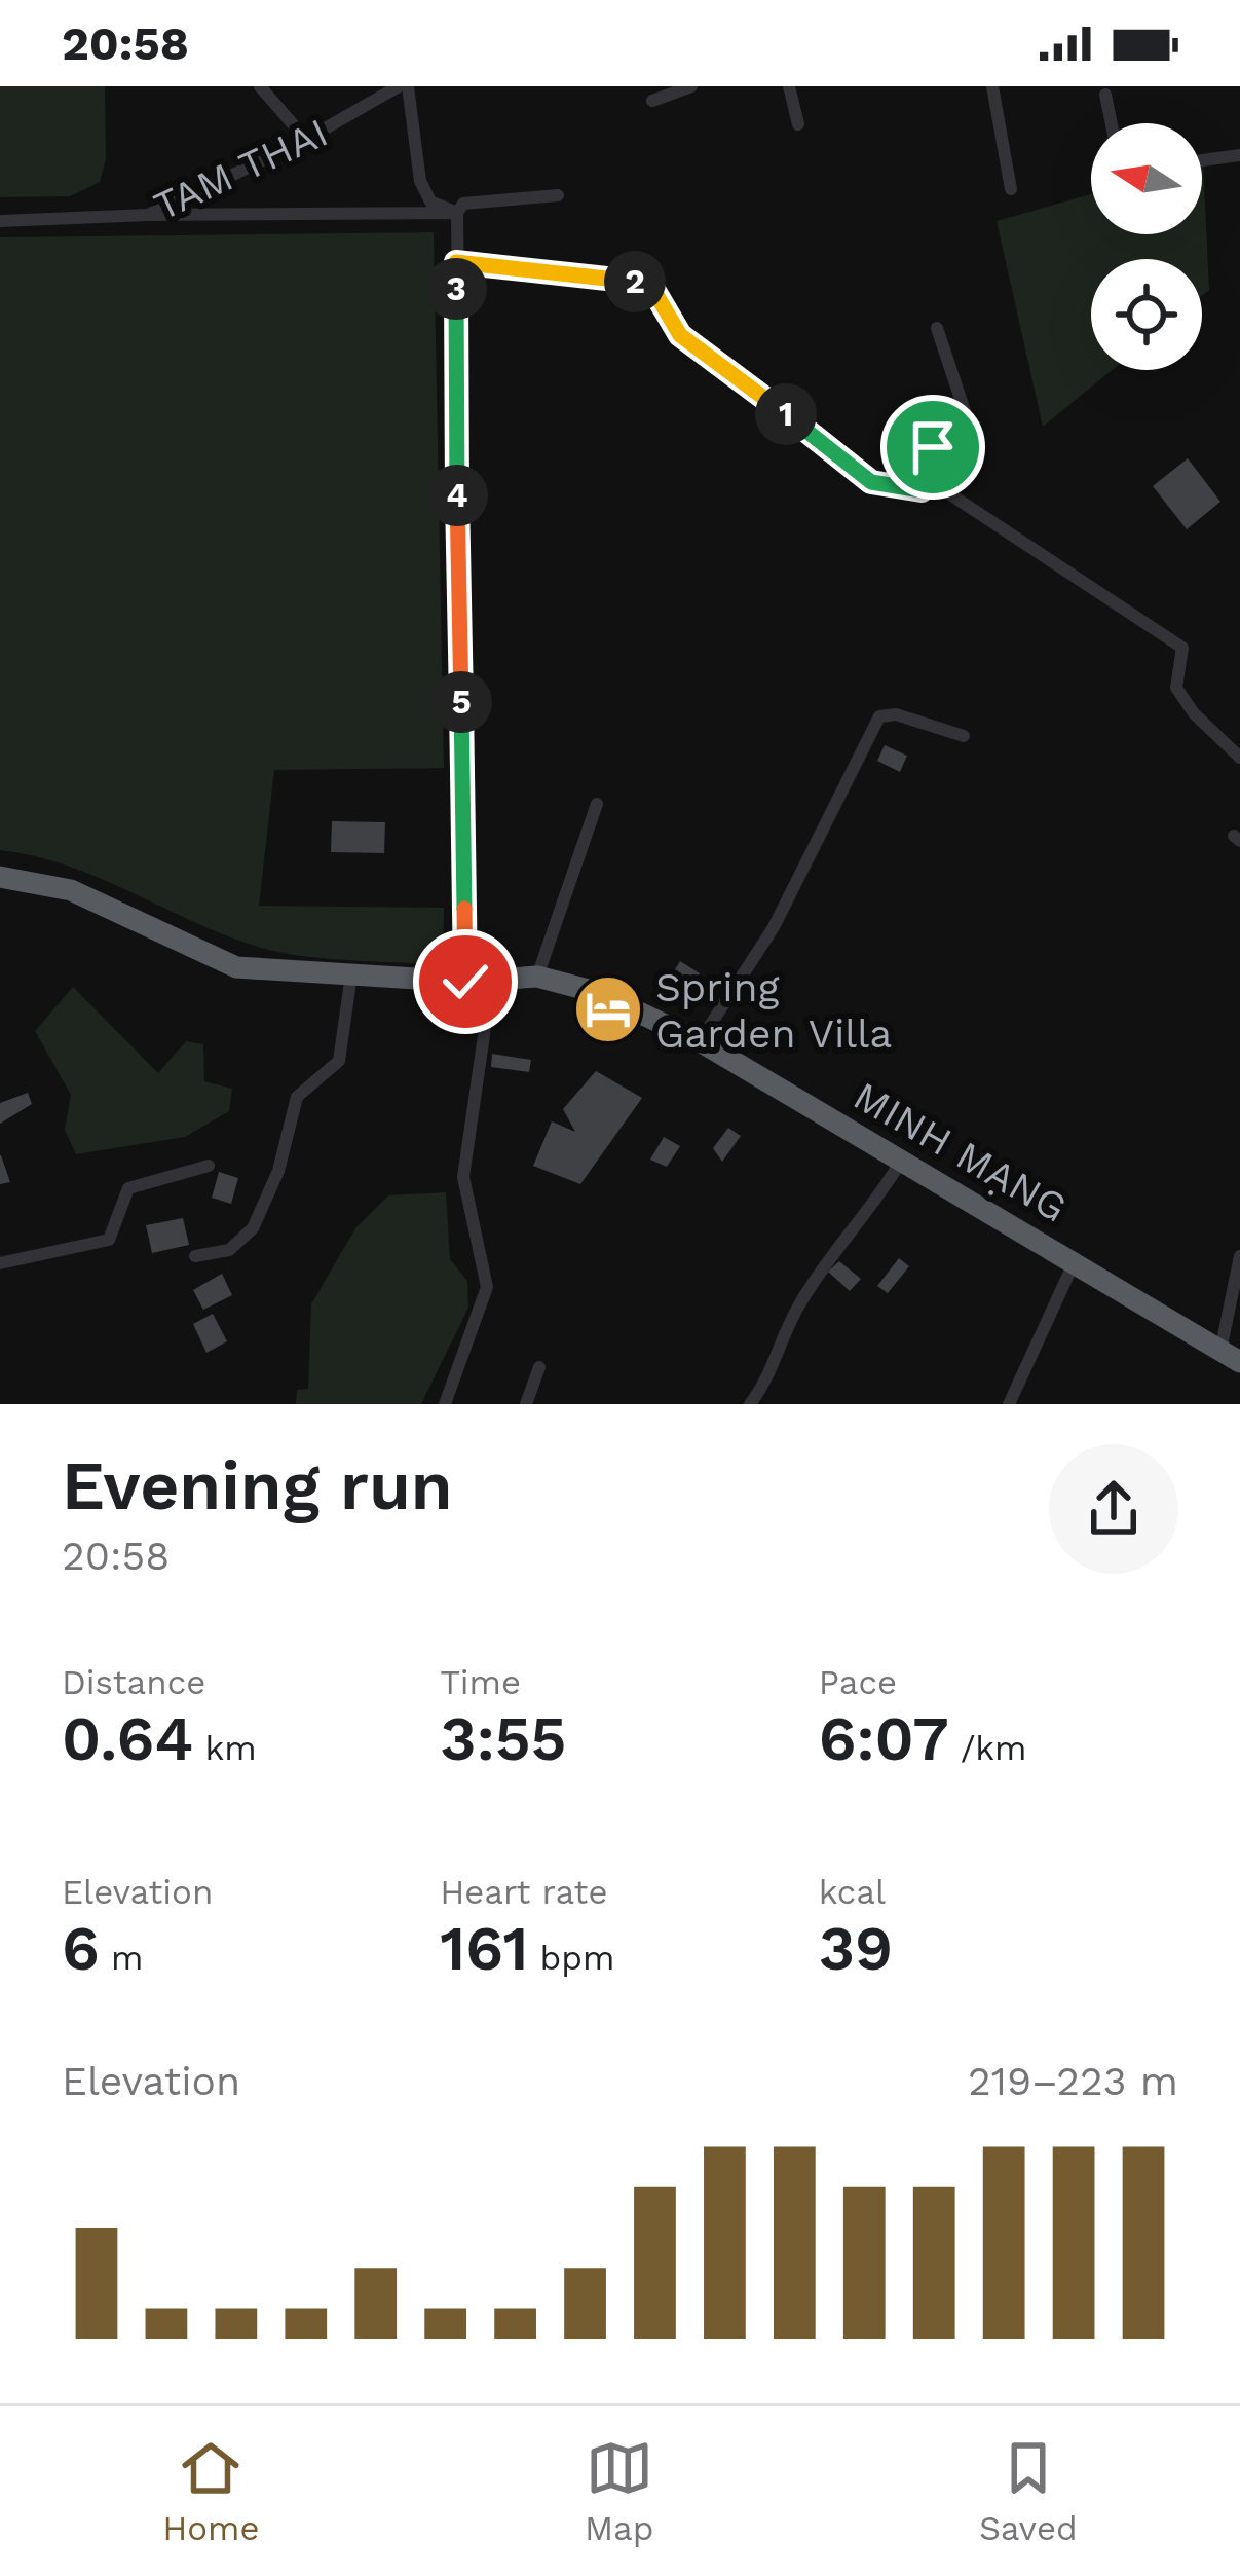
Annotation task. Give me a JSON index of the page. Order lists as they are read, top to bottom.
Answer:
{
  "streets": {
    "highway": ["MINH MẠNG"],
    "street": ["TAM THAI"]
  },
  "places": {
    "hotel": ["Spring Garden Villa"]
  },
  "north": "left",
  "page": {
    "status": "20:58",
    "pins": [
      "2",
      "3",
      "1",
      "4",
      "5"
    ],
    "heading": ["Evening run", "20:58"],
    "stats": [
      ["Distance", "0.64 km"],
      ["Time", "3:55"],
      ["Pace", "6:07 /km"],
      ["Elevation", "6 m"],
      ["Heart rate", "161 bpm"],
      ["kcal", "39"]
    ],
    "chart": ["Elevation", "219–223 m"],
    "tabs": ["Home", "Map", "Saved"]
  }
}
